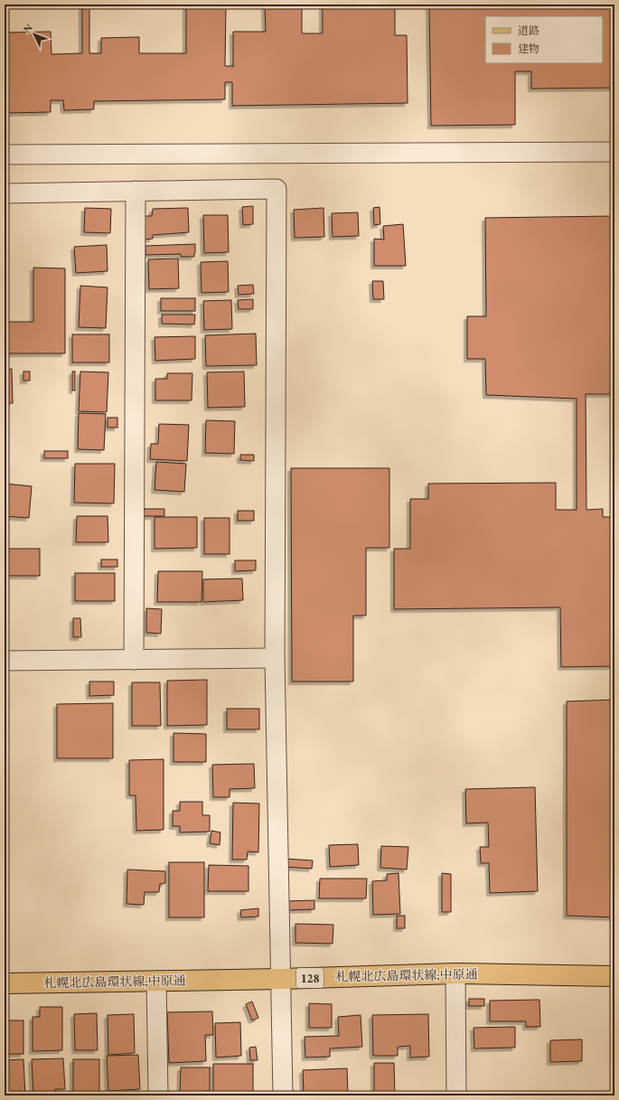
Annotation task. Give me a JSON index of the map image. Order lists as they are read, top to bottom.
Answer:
{
  "streets": {
    "main road": ["札幌北広島環状線;中原通", "128"]
  },
  "legend": ["道路", "建物"],
  "north": "top left"
}
